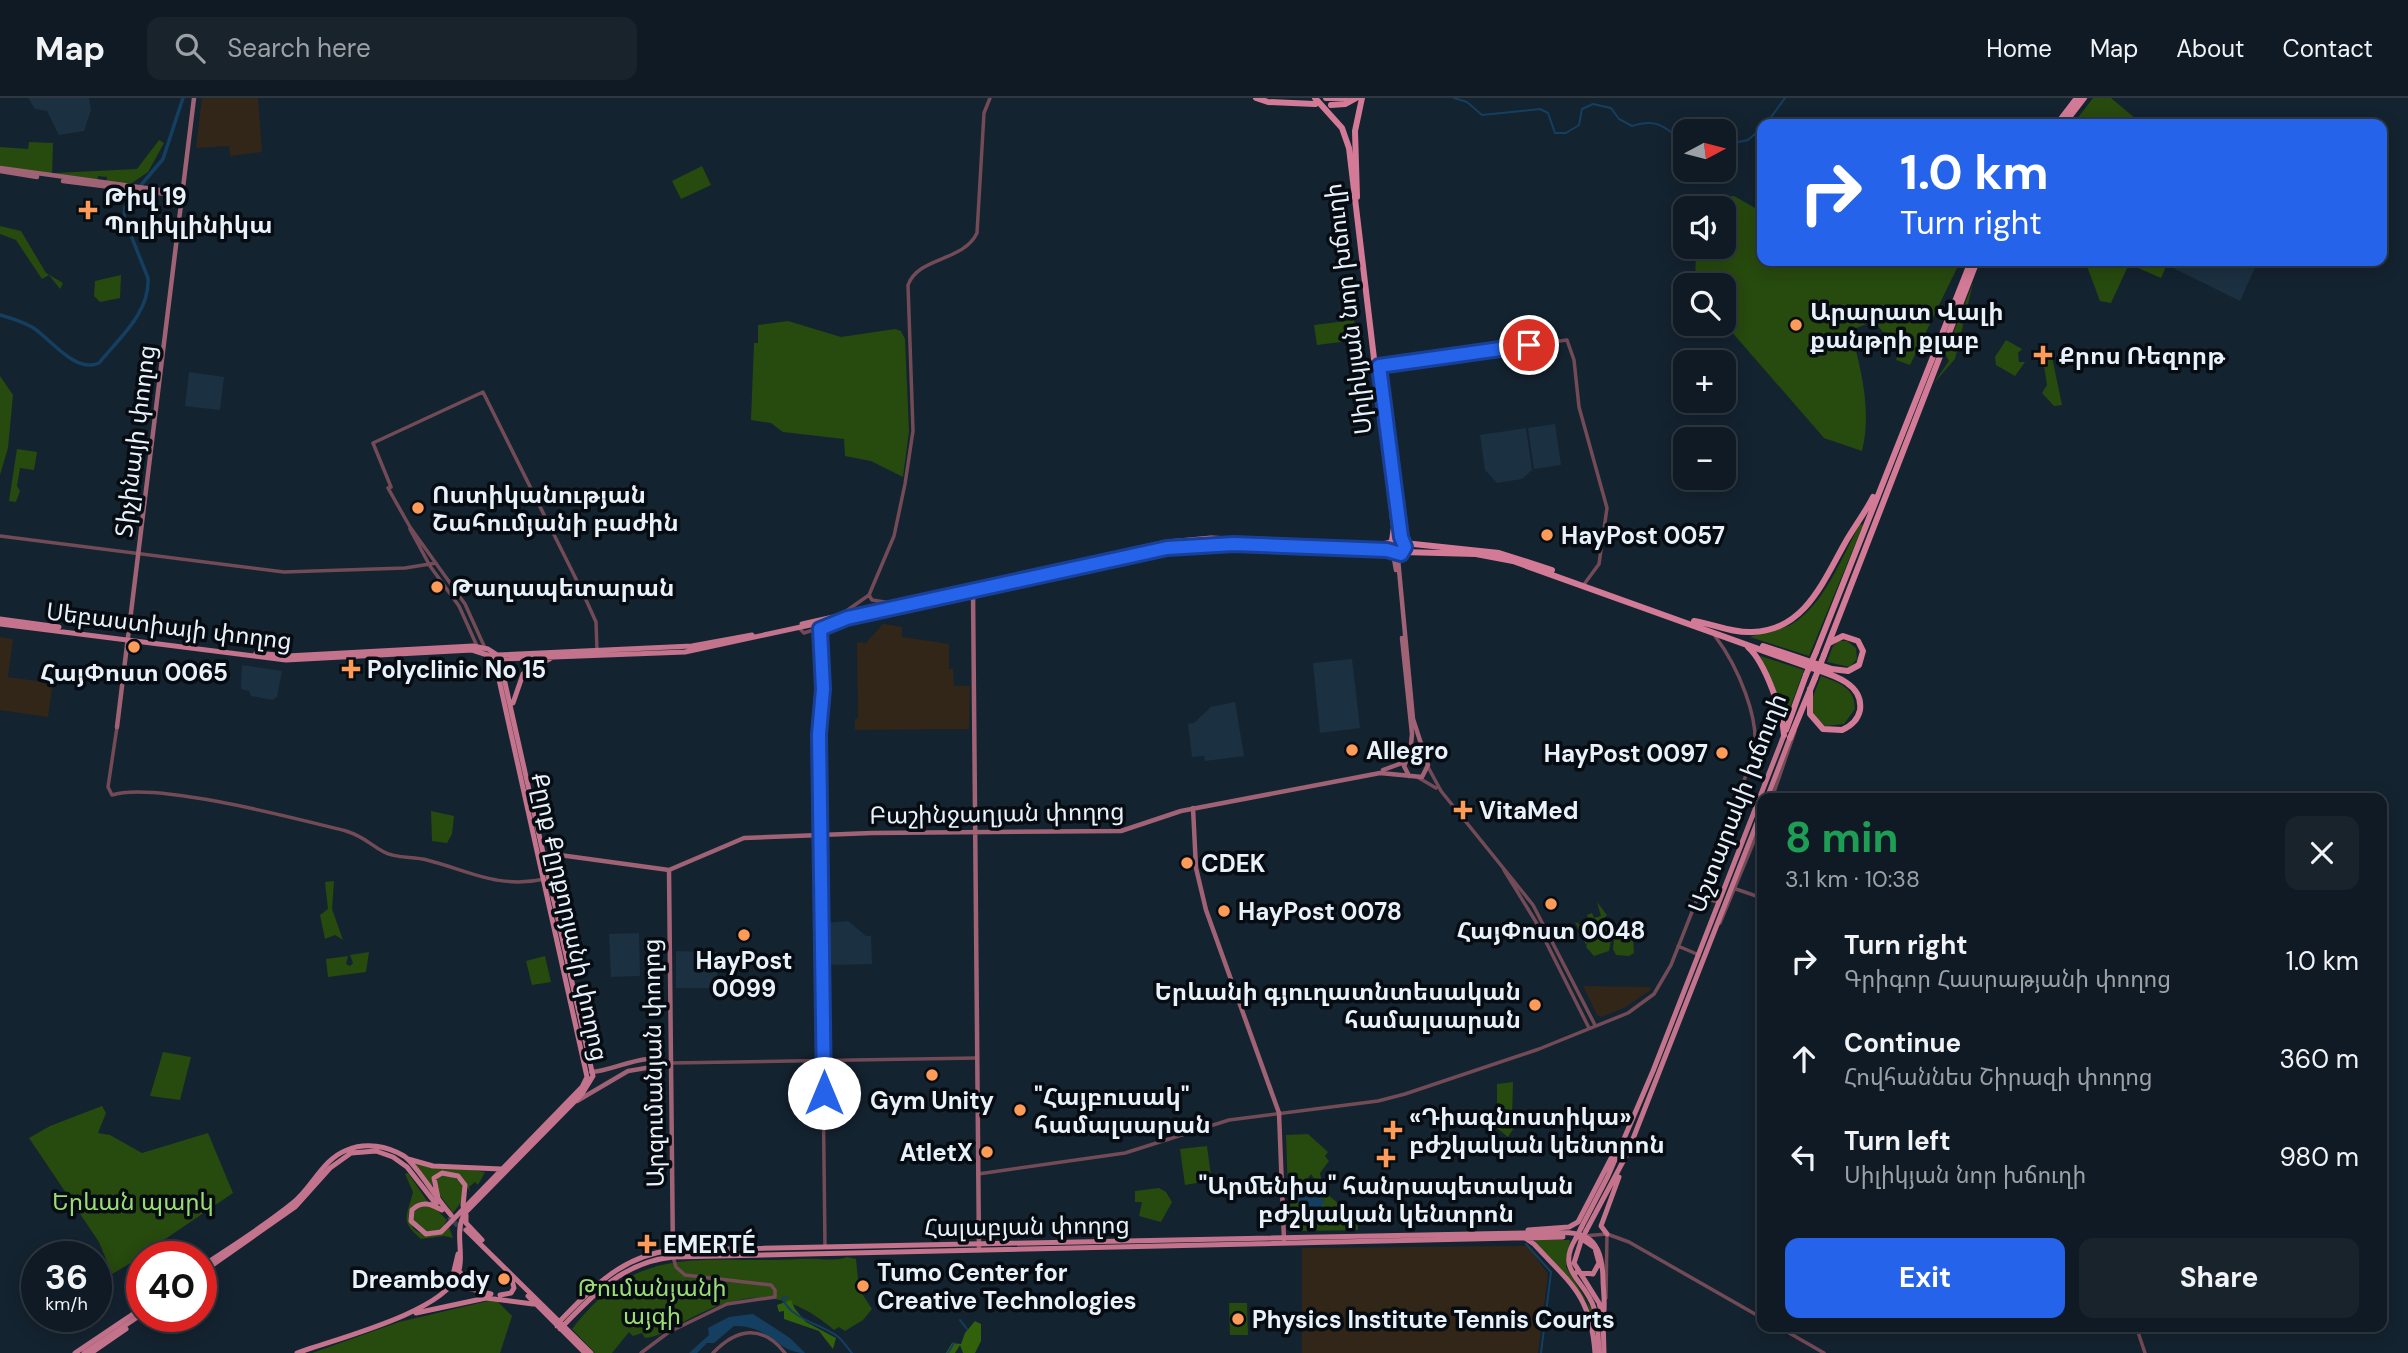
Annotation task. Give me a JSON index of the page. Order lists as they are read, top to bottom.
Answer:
{
  "streets": {
    "highway": ["Սիլիկյան նոր խճուղի", "Աշտարակի խճուղի"],
    "main road": [
      "Տիչինայի փողոց",
      "Սեբաստիայի փողոց",
      "Բաշինջաղյան փողոց",
      "Քըրք Քըրքորյանի փողոց",
      "Արզումանյան փողոց",
      "Հալաբյան փողոց"
    ]
  },
  "crossings": [
    ["Տիչինայի փողոց", "Սեբաստիայի փողոց"],
    ["Տիչինայի փողոց", "Քըրք Քըրքորյանի փողոց"],
    ["Սեբաստիայի փողոց", "Քըրք Քըրքորյանի փողոց"],
    ["Բաշինջաղյան փողոց", "Արզումանյան փողոց"],
    ["Արզումանյան փողոց", "Հալաբյան փողոց"]
  ],
  "parks": ["Երևան պարկ", "Թումանյանի այգի"],
  "places": {
    "health": [
      "Թիվ 19 Պոլիկլինիկա",
      "Քրոս Ռեզորթ",
      "Polyclinic No 15",
      "VitaMed",
      "«Դիագնոստիկա» բժշկական կենտրոն",
      "\"Արմենիա\" հանրապետական բժշկական կենտրոն",
      "EMERTÉ"
    ],
    "other": [
      "Արարատ Վալի քանթրի քլաբ",
      "Ոստիկանության Շահումյանի բաժին",
      "HayPost 0057",
      "Թաղապետարան",
      "ՀայՓոստ 0065",
      "Allegro",
      "HayPost 0097",
      "CDEK",
      "ՀայՓոստ 0048",
      "HayPost 0078",
      "HayPost 0099",
      "Երևանի գյուղատնտեսական համալսարան",
      "Gym Unity",
      "\"Հայբուսակ\" համալսարան",
      "AtletX",
      "Dreambody",
      "Tumo Center for Creative Technologies",
      "Physics Institute Tennis Courts"
    ]
  },
  "north": "right",
  "page": {
    "header": "Map",
    "search": "Search here",
    "nav": [
      "Home",
      "Map",
      "About",
      "Contact"
    ],
    "map_buttons": ["+", "−"],
    "turn": ["1.0 km", "Turn right"],
    "heading": ["8 min", "3.1 km · 10:38"],
    "list": [
      {
        "name": "Turn right",
        "note": "Գրիգոր Հասրաթյանի փողոց",
        "value": "1.0 km"
      },
      {
        "name": "Continue",
        "note": "Հովհաննես Շիրազի փողոց",
        "value": "360 m"
      },
      {
        "name": "Turn left",
        "note": "Սիլիկյան նոր խճուղի",
        "value": "980 m"
      }
    ],
    "buttons": ["Exit", "Share"],
    "speed": "36 km/h",
    "limit": "40"
  }
}
